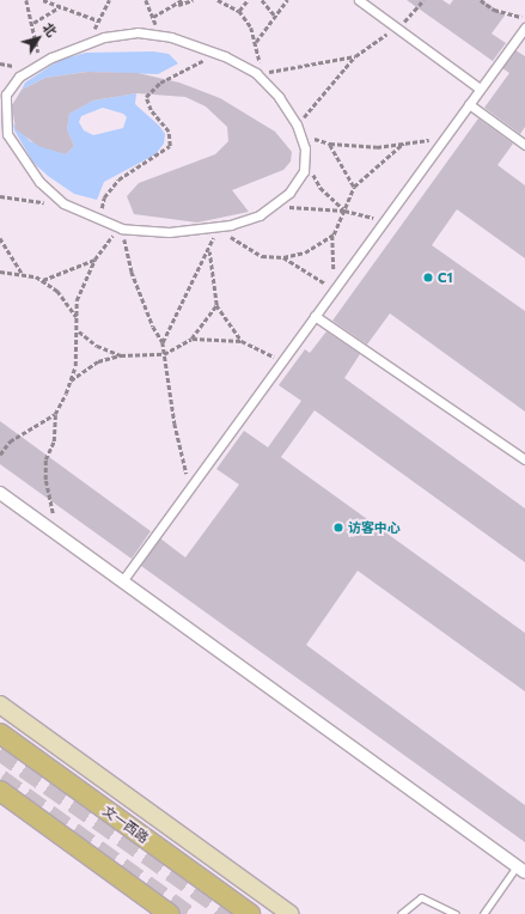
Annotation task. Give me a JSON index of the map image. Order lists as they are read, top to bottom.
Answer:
{
  "streets": {
    "main road": ["文一西路"]
  },
  "places": ["C1", "访客中心"],
  "north": "top right"
}
